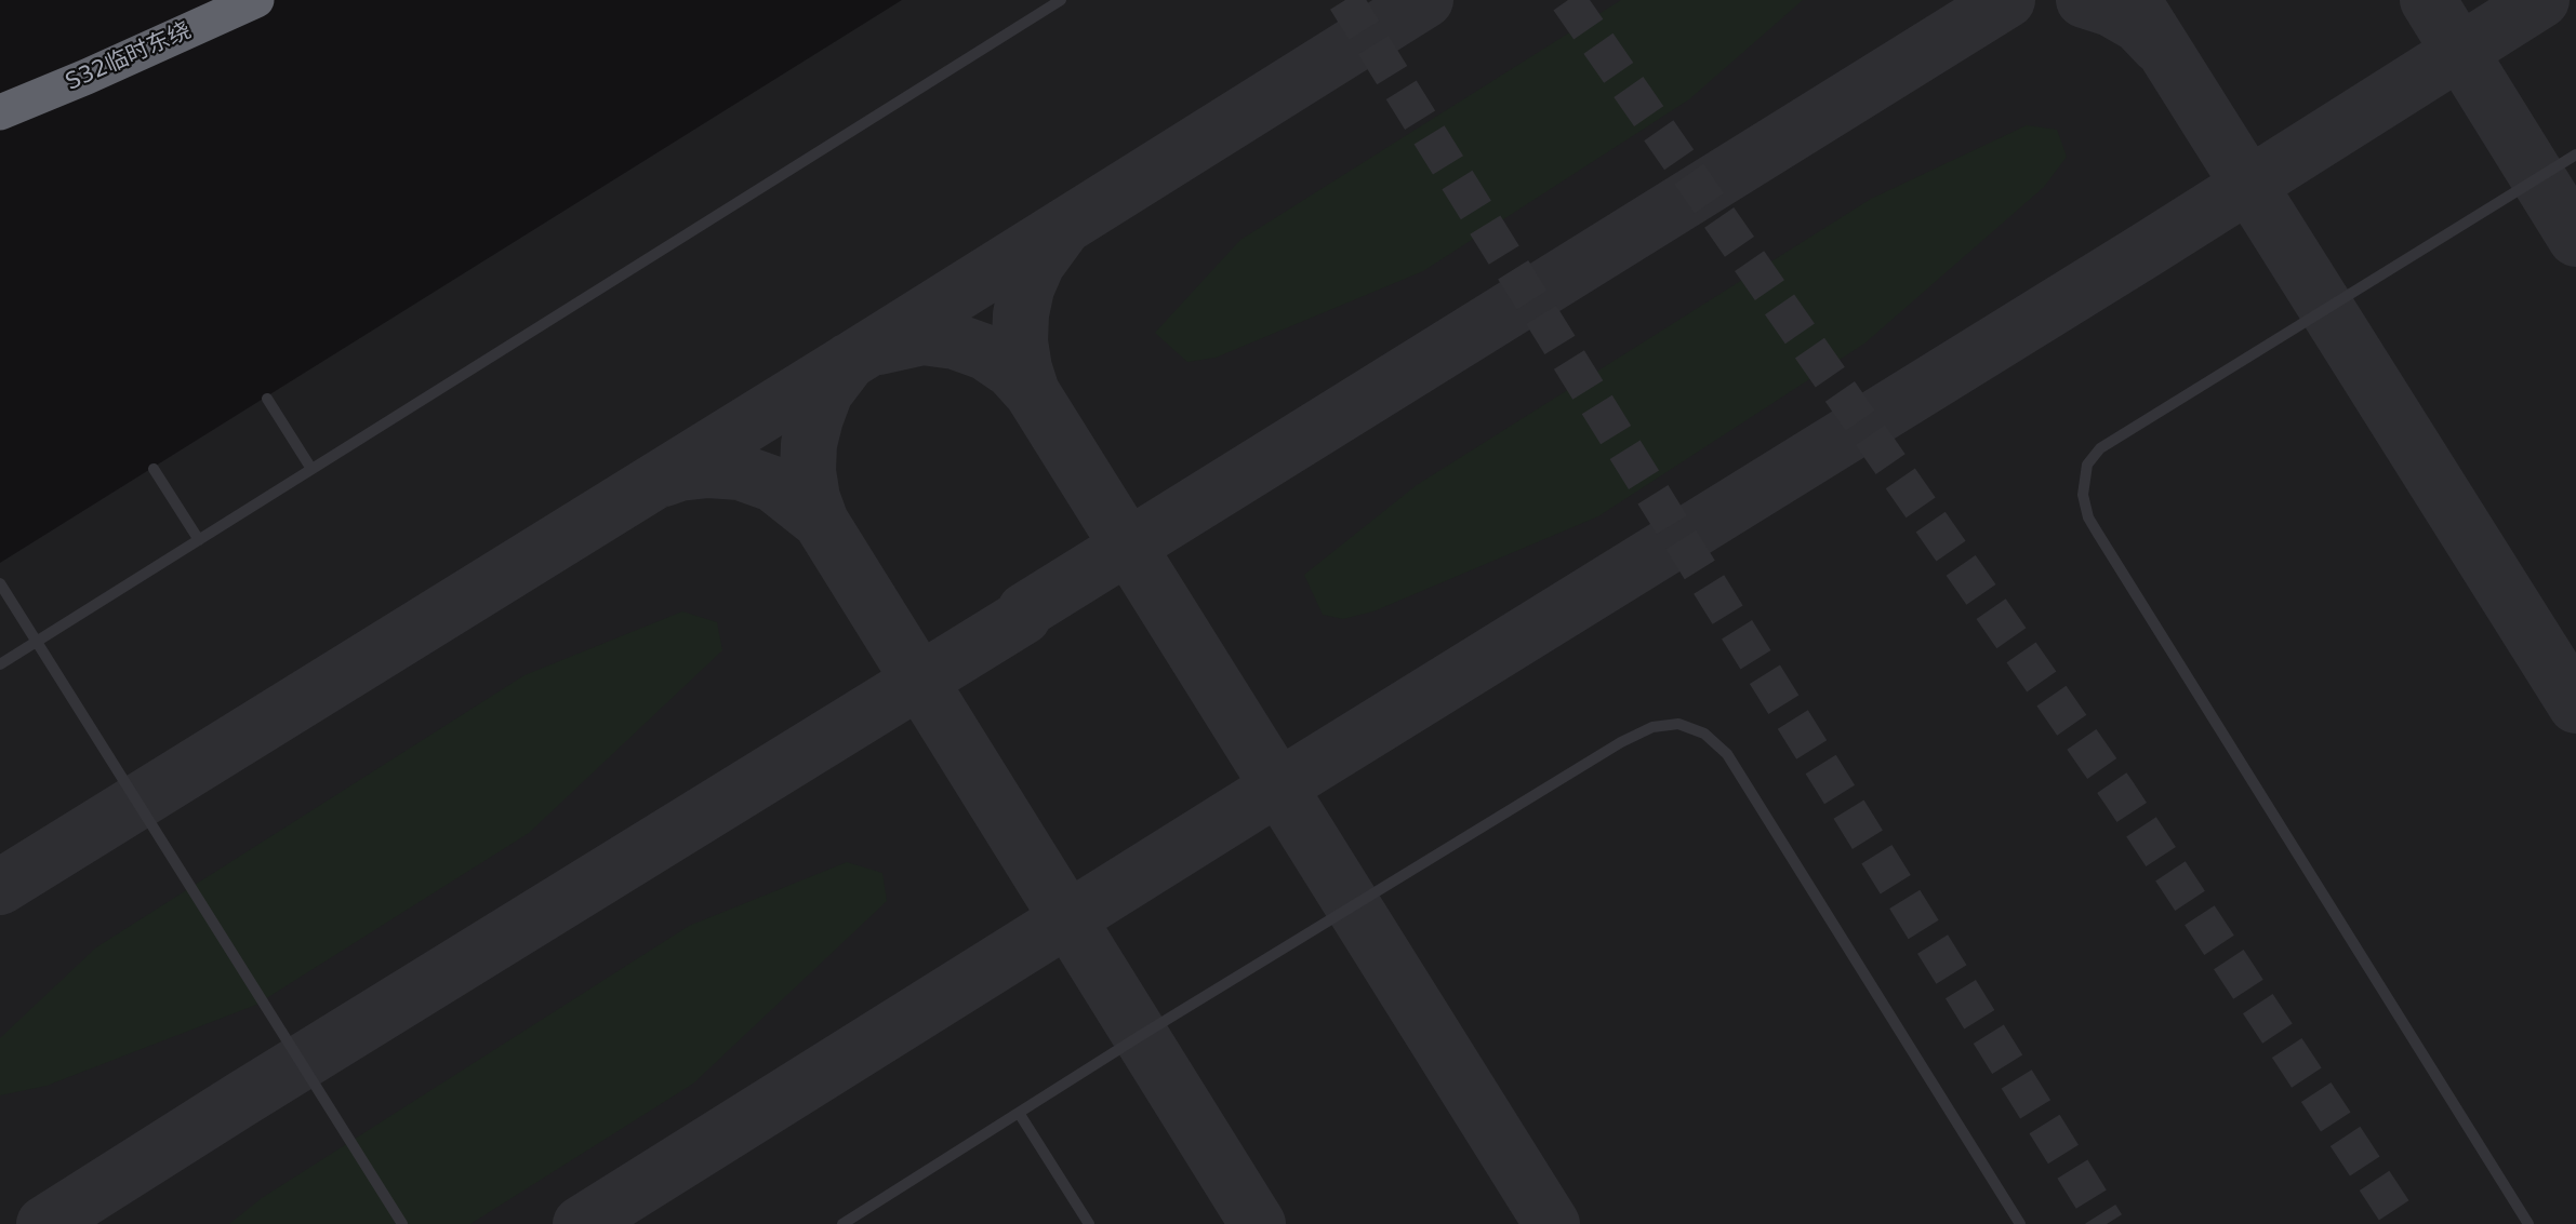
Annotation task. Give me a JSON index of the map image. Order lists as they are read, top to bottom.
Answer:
{
  "streets": {
    "highway": ["S32临时东绕"]
  }
}
